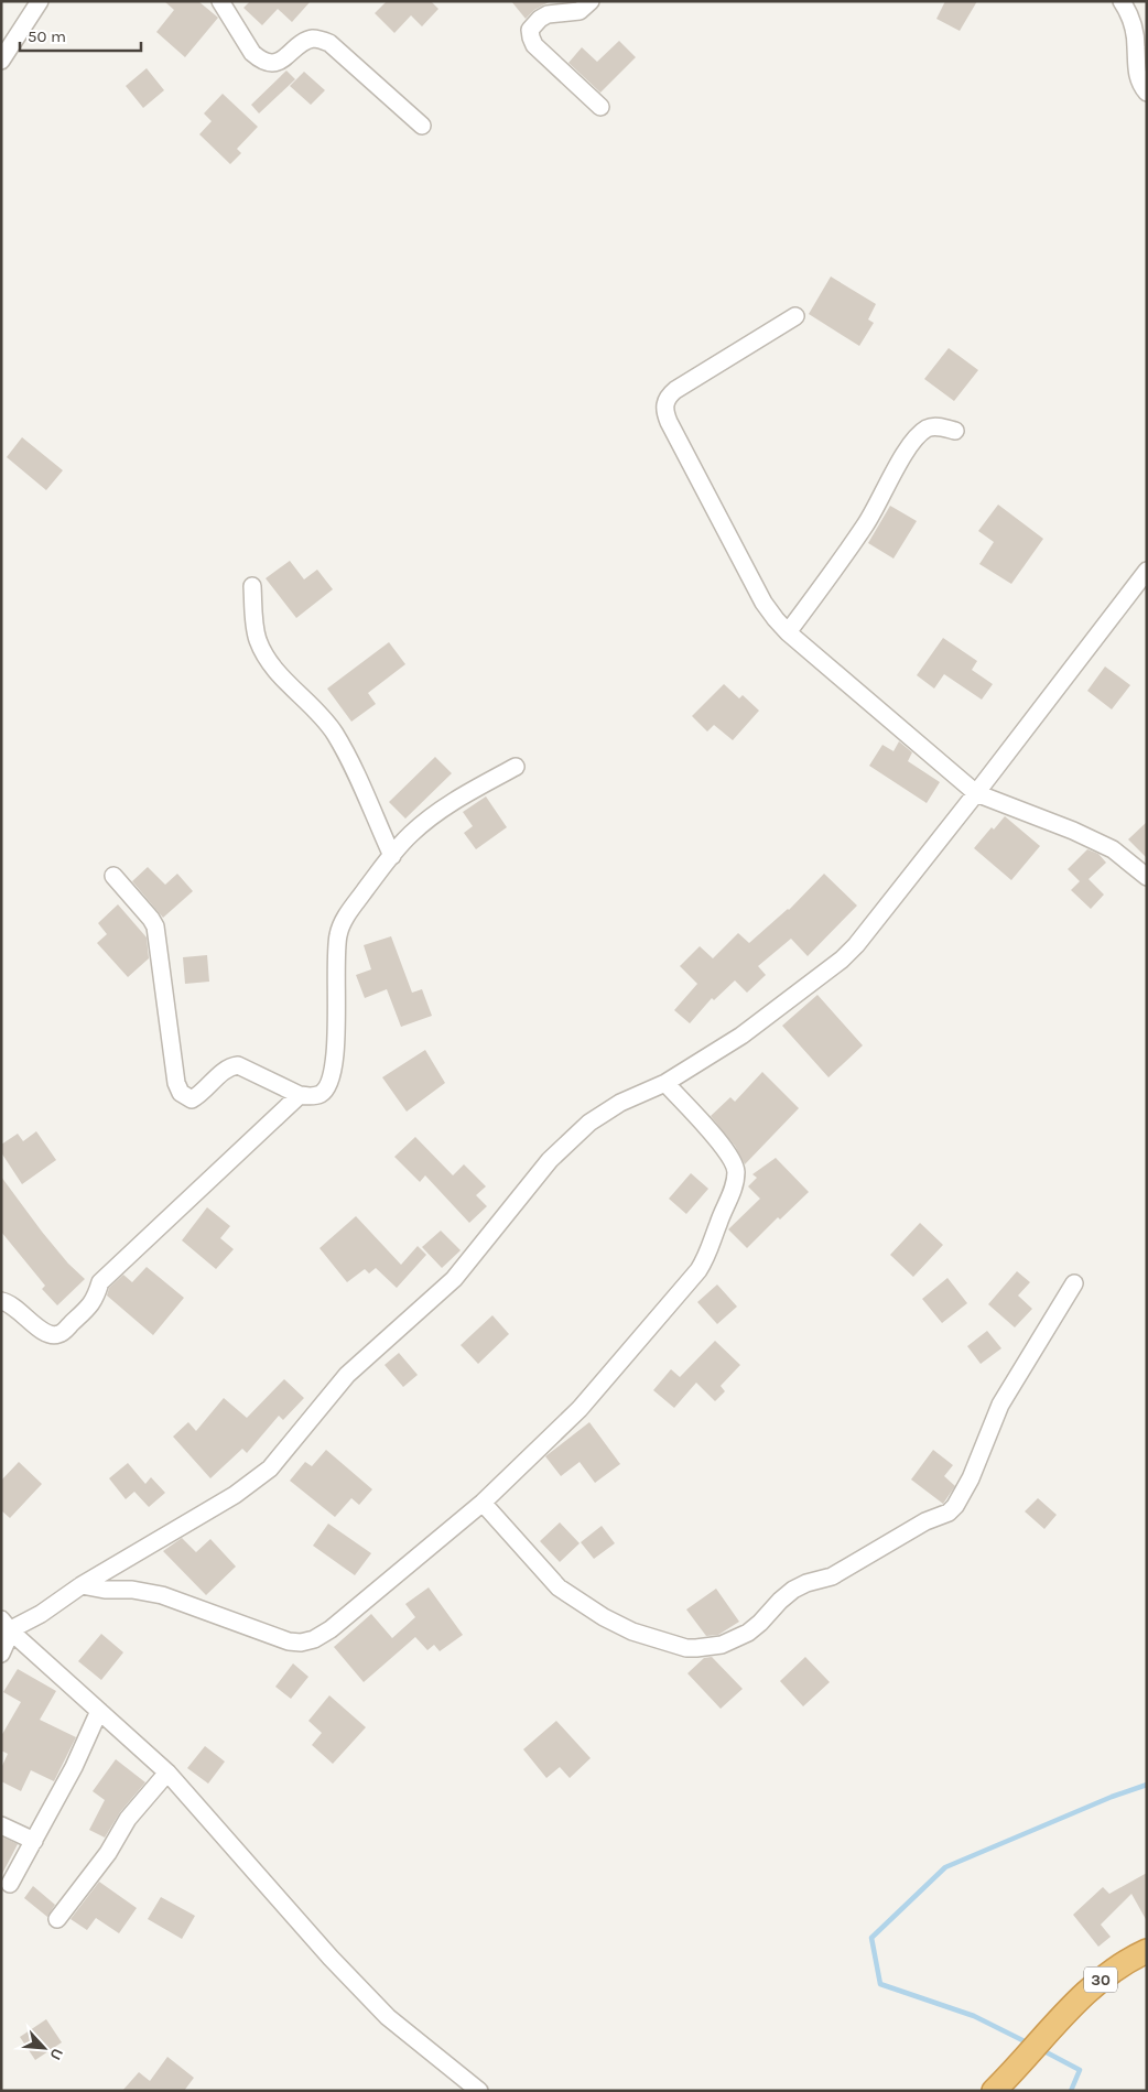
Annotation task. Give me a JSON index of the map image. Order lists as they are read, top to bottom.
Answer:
{
  "streets": {
    "highway": ["30"]
  },
  "scale_bar": "50 m",
  "north": "bottom right"
}
